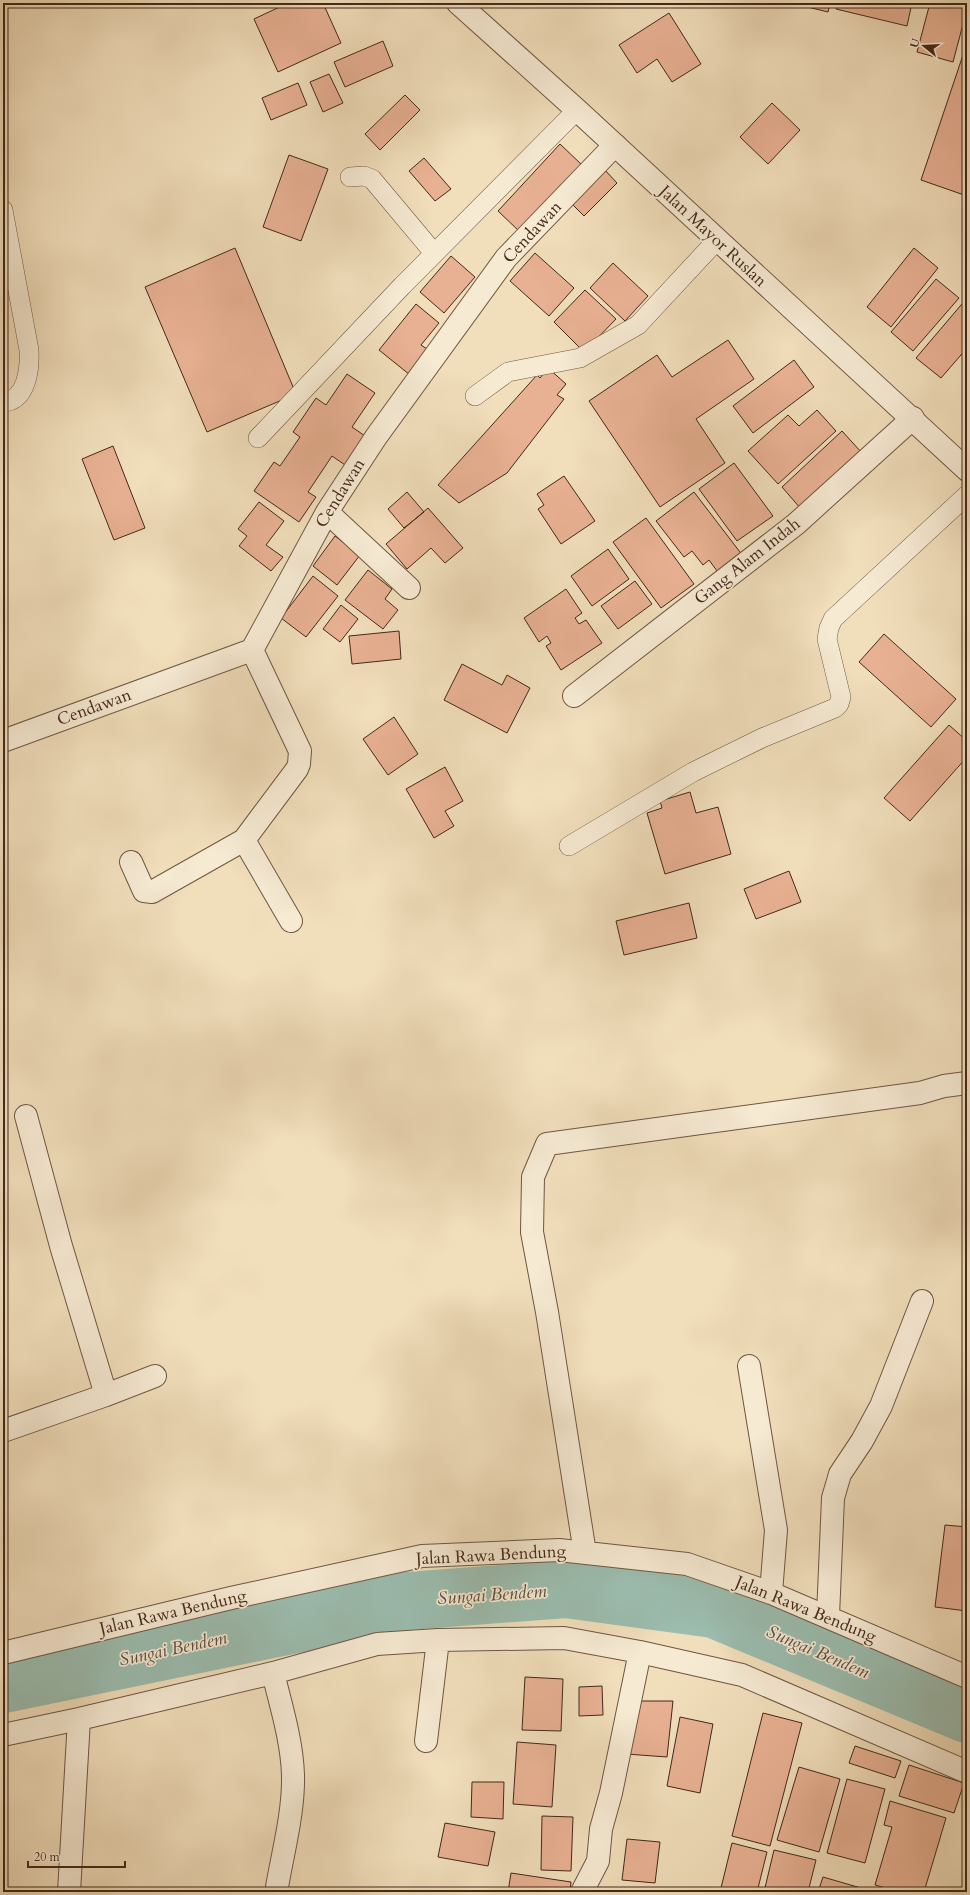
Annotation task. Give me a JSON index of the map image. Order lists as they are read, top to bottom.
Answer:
{
  "streets": {
    "street": [
      "Cendawan",
      "Jalan Mayor Ruslan",
      "Gang Alam Indah",
      "Jalan Rawa Bendung"
    ]
  },
  "crossings": [
    ["Cendawan", "Jalan Mayor Ruslan"],
    ["Jalan Mayor Ruslan", "Gang Alam Indah"]
  ],
  "water": ["Sungai Bendem"],
  "scale_bar": "20 m",
  "north": "left"
}
